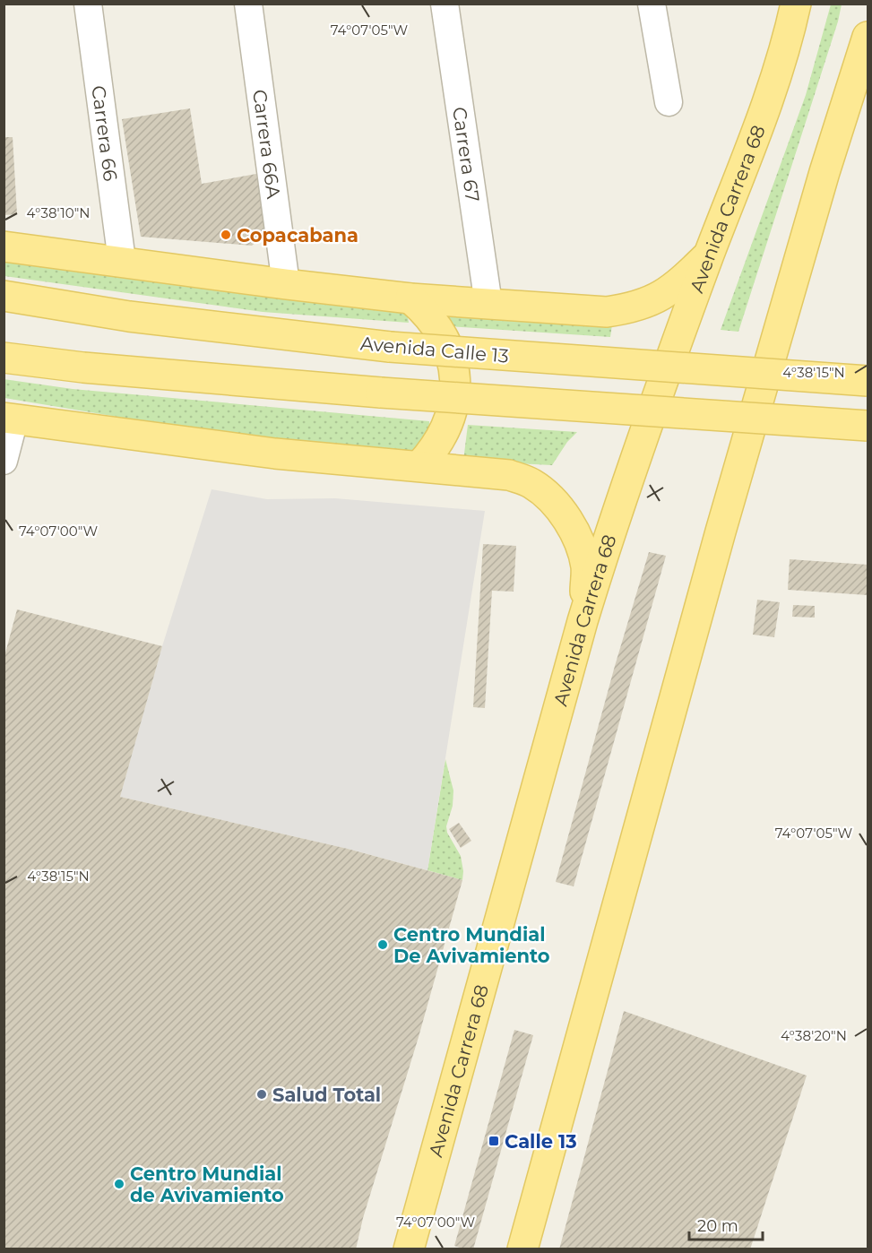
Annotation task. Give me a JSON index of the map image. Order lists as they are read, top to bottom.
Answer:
{
  "streets": {
    "main road": ["Avenida Carrera 68", "Avenida Calle 13"],
    "street": ["Carrera 66", "Carrera 66A", "Carrera 67"]
  },
  "places": {
    "other": [
      "Copacabana",
      "Centro Mundial De Avivamiento",
      "Salud Total",
      "Centro Mundial de Avivamiento"
    ],
    "transit": ["Calle 13"]
  },
  "scale_bar": "20 m",
  "coordinates": [
    "74°07'05\"W",
    "4°38'10\"N",
    "4°38'15\"N",
    "74°07'00\"W",
    "4°38'20\"N"
  ]
}
